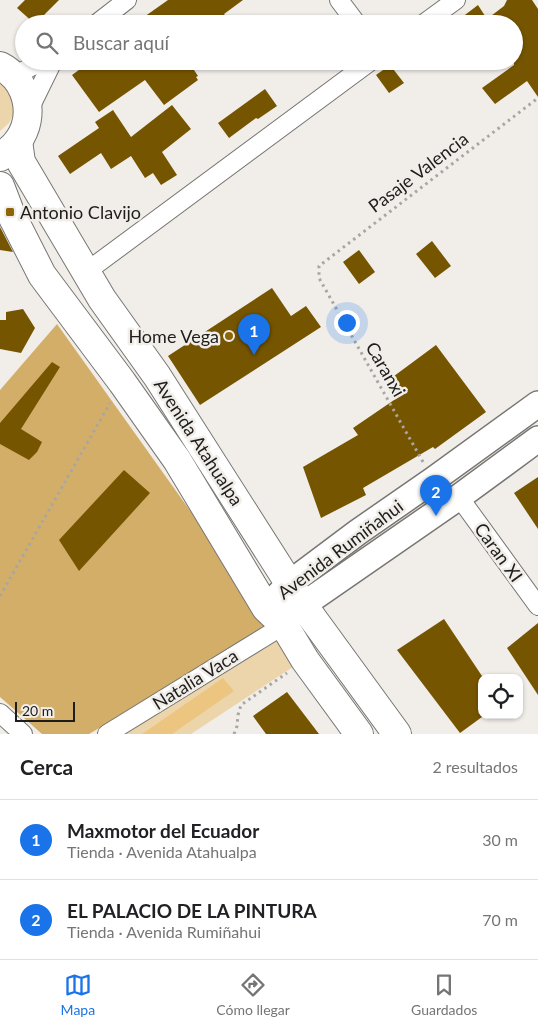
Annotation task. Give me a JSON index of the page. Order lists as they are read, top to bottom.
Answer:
{
  "streets": {
    "main road": ["Avenida Atahualpa", "Avenida Rumiñahui"],
    "street": ["Caran XI", "Natalia Vaca"],
    "path": ["Pasaje Valencia", "Caranxi"]
  },
  "crossings": [
    ["Pasaje Valencia", "Caranxi"],
    ["Caranxi", "Avenida Rumiñahui"],
    ["Avenida Atahualpa", "Avenida Rumiñahui"],
    ["Avenida Atahualpa", "Natalia Vaca"],
    ["Avenida Rumiñahui", "Caran XI"],
    ["Avenida Rumiñahui", "Natalia Vaca"]
  ],
  "places": {
    "transit": ["Antonio Clavijo"],
    "other": ["Home Vega"]
  },
  "scale_bar": "20 m",
  "page": {
    "search": "Buscar aquí",
    "pins": ["1", "2"],
    "scale": "20 m",
    "heading": ["Cerca", "2 resultados"],
    "list": [
      {
        "mark": "1",
        "name": "Maxmotor del Ecuador",
        "note": "Tienda · Avenida Atahualpa",
        "value": "30 m"
      },
      {
        "mark": "2",
        "name": "EL PALACIO DE LA PINTURA",
        "note": "Tienda · Avenida Rumiñahui",
        "value": "70 m"
      }
    ],
    "nav": ["Mapa", "Cómo llegar", "Guardados"]
  }
}
